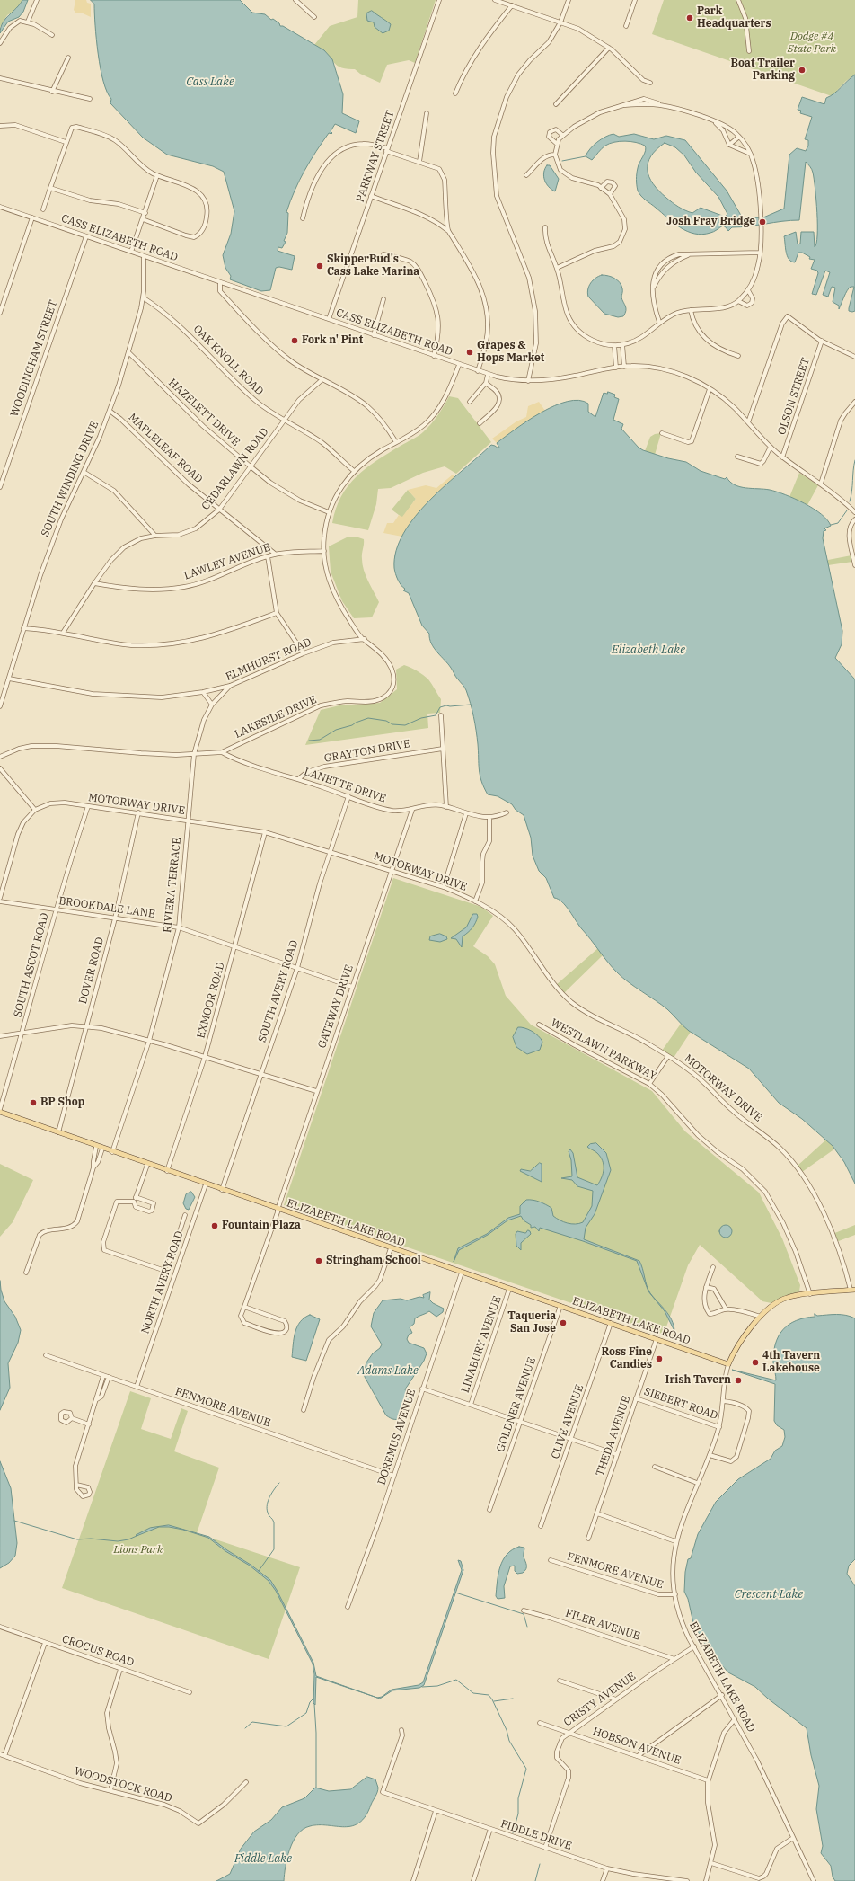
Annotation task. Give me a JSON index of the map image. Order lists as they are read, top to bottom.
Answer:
{
  "streets": {
    "main road": ["ELIZABETH LAKE ROAD"],
    "street": [
      "PARKWAY STREET",
      "CASS ELIZABETH ROAD",
      "WOODINGHAM STREET",
      "OAK KNOLL ROAD",
      "OLSON STREET",
      "HAZELETT DRIVE",
      "MAPLELEAF ROAD",
      "CEDARLAWN ROAD",
      "SOUTH WINDING DRIVE",
      "LAWLEY AVENUE",
      "ELMHURST ROAD",
      "LAKESIDE DRIVE",
      "GRAYTON DRIVE",
      "LANETTE DRIVE",
      "MOTORWAY DRIVE",
      "RIVIERA TERRACE",
      "BROOKDALE LANE",
      "SOUTH ASCOT ROAD",
      "DOVER ROAD",
      "SOUTH AVERY ROAD",
      "EXMOOR ROAD",
      "GATEWAY DRIVE",
      "WESTLAWN PARKWAY",
      "NORTH AVERY ROAD",
      "LINABURY AVENUE",
      "SIEBERT ROAD",
      "GOLDNER AVENUE",
      "FENMORE AVENUE",
      "CLIVE AVENUE",
      "THEDA AVENUE",
      "DOREMUS AVENUE",
      "FILER AVENUE",
      "CROCUS ROAD",
      "CRISTY AVENUE",
      "HOBSON AVENUE",
      "WOODSTOCK ROAD",
      "FIDDLE DRIVE"
    ]
  },
  "crossings": [
    ["PARKWAY STREET", "CASS ELIZABETH ROAD"],
    ["CASS ELIZABETH ROAD", "WOODINGHAM STREET"],
    ["CASS ELIZABETH ROAD", "OLSON STREET"],
    ["CASS ELIZABETH ROAD", "SOUTH WINDING DRIVE"],
    ["CASS ELIZABETH ROAD", "LAKESIDE DRIVE"],
    ["OAK KNOLL ROAD", "CEDARLAWN ROAD"],
    ["OAK KNOLL ROAD", "SOUTH WINDING DRIVE"],
    ["OAK KNOLL ROAD", "LAKESIDE DRIVE"],
    ["HAZELETT DRIVE", "CEDARLAWN ROAD"],
    ["HAZELETT DRIVE", "SOUTH WINDING DRIVE"],
    ["HAZELETT DRIVE", "LAKESIDE DRIVE"],
    ["MAPLELEAF ROAD", "CEDARLAWN ROAD"],
    ["MAPLELEAF ROAD", "SOUTH WINDING DRIVE"],
    ["MAPLELEAF ROAD", "LAWLEY AVENUE"],
    ["CEDARLAWN ROAD", "LAWLEY AVENUE"],
    ["SOUTH WINDING DRIVE", "ELMHURST ROAD"],
    ["LAWLEY AVENUE", "LAKESIDE DRIVE"],
    ["ELMHURST ROAD", "LAKESIDE DRIVE"],
    ["ELMHURST ROAD", "RIVIERA TERRACE"],
    ["LAKESIDE DRIVE", "LANETTE DRIVE"],
    ["LAKESIDE DRIVE", "RIVIERA TERRACE"],
    ["GRAYTON DRIVE", "LANETTE DRIVE"],
    ["LANETTE DRIVE", "SOUTH AVERY ROAD"],
    ["LANETTE DRIVE", "GATEWAY DRIVE"],
    ["MOTORWAY DRIVE", "RIVIERA TERRACE"],
    ["MOTORWAY DRIVE", "SOUTH ASCOT ROAD"],
    ["MOTORWAY DRIVE", "DOVER ROAD"],
    ["MOTORWAY DRIVE", "SOUTH AVERY ROAD"],
    ["MOTORWAY DRIVE", "EXMOOR ROAD"],
    ["MOTORWAY DRIVE", "GATEWAY DRIVE"],
    ["RIVIERA TERRACE", "BROOKDALE LANE"],
    ["RIVIERA TERRACE", "ELIZABETH LAKE ROAD"],
    ["BROOKDALE LANE", "SOUTH ASCOT ROAD"],
    ["BROOKDALE LANE", "DOVER ROAD"],
    ["BROOKDALE LANE", "SOUTH AVERY ROAD"],
    ["BROOKDALE LANE", "EXMOOR ROAD"],
    ["BROOKDALE LANE", "GATEWAY DRIVE"],
    ["DOVER ROAD", "ELIZABETH LAKE ROAD"],
    ["SOUTH AVERY ROAD", "ELIZABETH LAKE ROAD"],
    ["EXMOOR ROAD", "ELIZABETH LAKE ROAD"],
    ["GATEWAY DRIVE", "ELIZABETH LAKE ROAD"],
    ["ELIZABETH LAKE ROAD", "NORTH AVERY ROAD"],
    ["ELIZABETH LAKE ROAD", "LINABURY AVENUE"],
    ["ELIZABETH LAKE ROAD", "SIEBERT ROAD"],
    ["ELIZABETH LAKE ROAD", "GOLDNER AVENUE"],
    ["ELIZABETH LAKE ROAD", "FENMORE AVENUE"],
    ["ELIZABETH LAKE ROAD", "CLIVE AVENUE"],
    ["ELIZABETH LAKE ROAD", "THEDA AVENUE"],
    ["ELIZABETH LAKE ROAD", "DOREMUS AVENUE"],
    ["ELIZABETH LAKE ROAD", "CRISTY AVENUE"],
    ["NORTH AVERY ROAD", "FENMORE AVENUE"],
    ["SIEBERT ROAD", "THEDA AVENUE"],
    ["FENMORE AVENUE", "DOREMUS AVENUE"],
    ["FILER AVENUE", "CRISTY AVENUE"],
    ["CRISTY AVENUE", "HOBSON AVENUE"],
    ["CRISTY AVENUE", "FIDDLE DRIVE"]
  ],
  "water": [
    "Cass Lake",
    "Elizabeth Lake",
    "Adams Lake",
    "Crescent Lake",
    "Fiddle Lake"
  ],
  "parks": ["Dodge #4 State Park", "Lions Park"],
  "places": [
    "Park Headquarters",
    "Boat Trailer Parking",
    "Josh Fray Bridge",
    "SkipperBud's Cass Lake Marina",
    "Fork n' Pint",
    "Grapes & Hops Market",
    "BP Shop",
    "Fountain Plaza",
    "Stringham School",
    "Taqueria San Jose",
    "Ross Fine Candies",
    "4th Tavern Lakehouse",
    "Irish Tavern"
  ]
}
